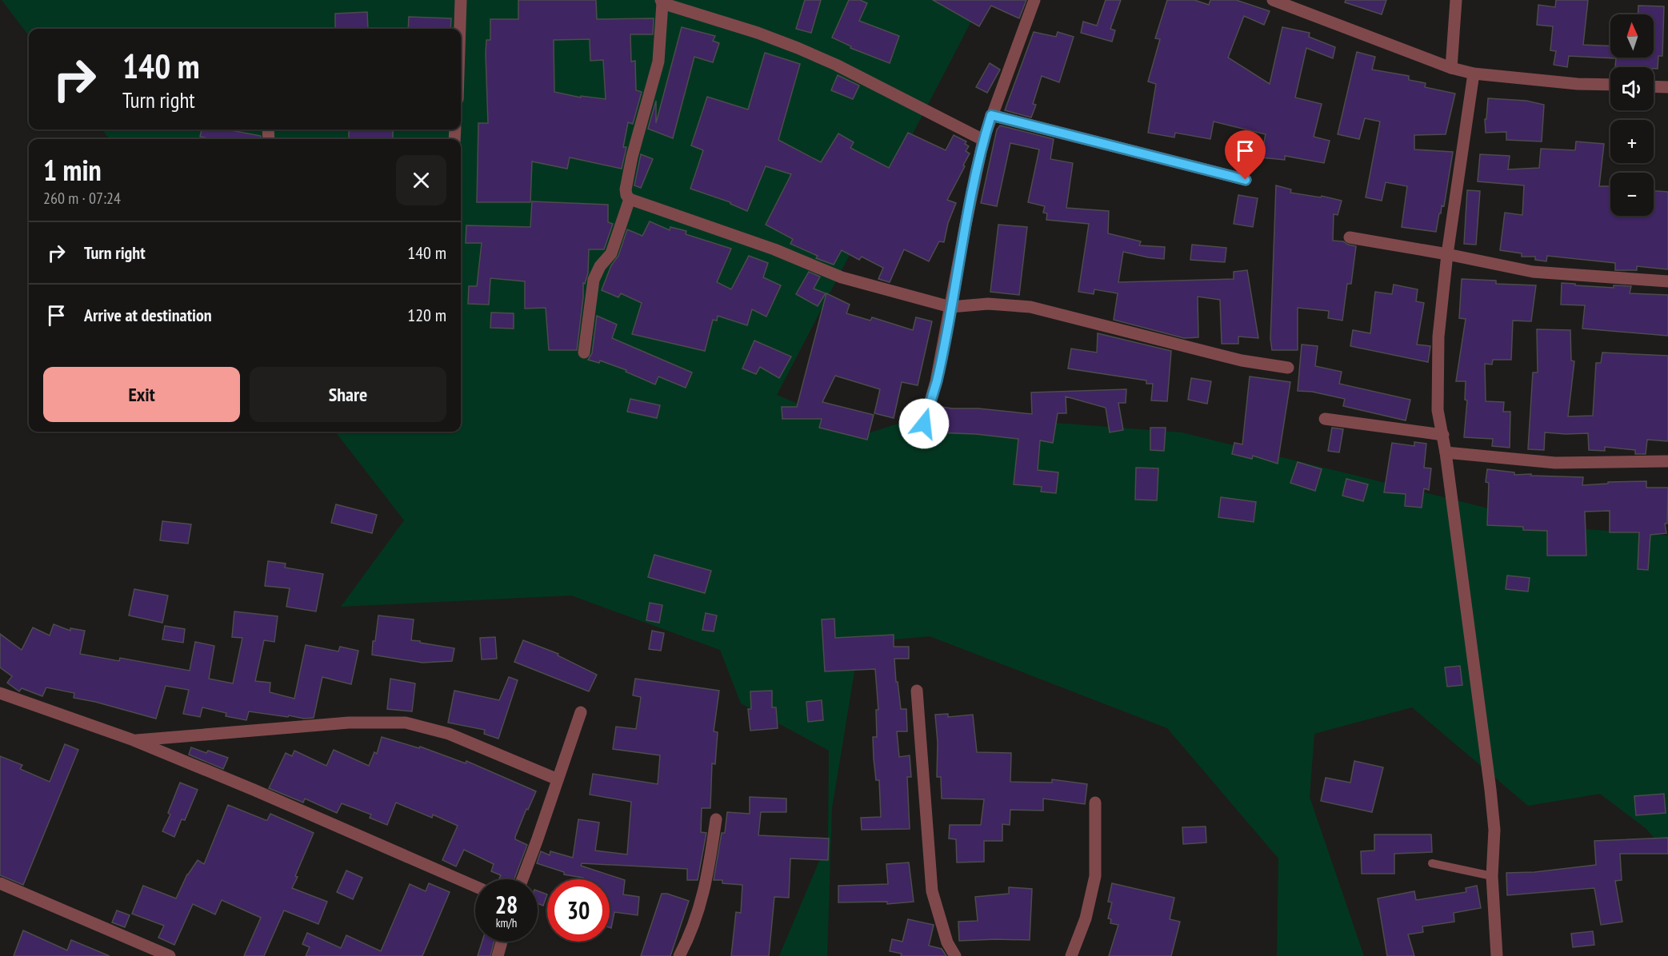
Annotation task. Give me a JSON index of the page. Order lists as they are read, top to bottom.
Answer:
{
  "north": "top",
  "page": {
    "map_buttons": ["+", "−"],
    "turn": ["140 m", "Turn right"],
    "heading": ["1 min", "260 m · 07:24"],
    "list": [
      {
        "name": "Turn right",
        "value": "140 m"
      },
      {
        "name": "Arrive at destination",
        "value": "120 m"
      }
    ],
    "buttons": ["Exit", "Share"],
    "speed": "28 km/h",
    "limit": "30"
  }
}
